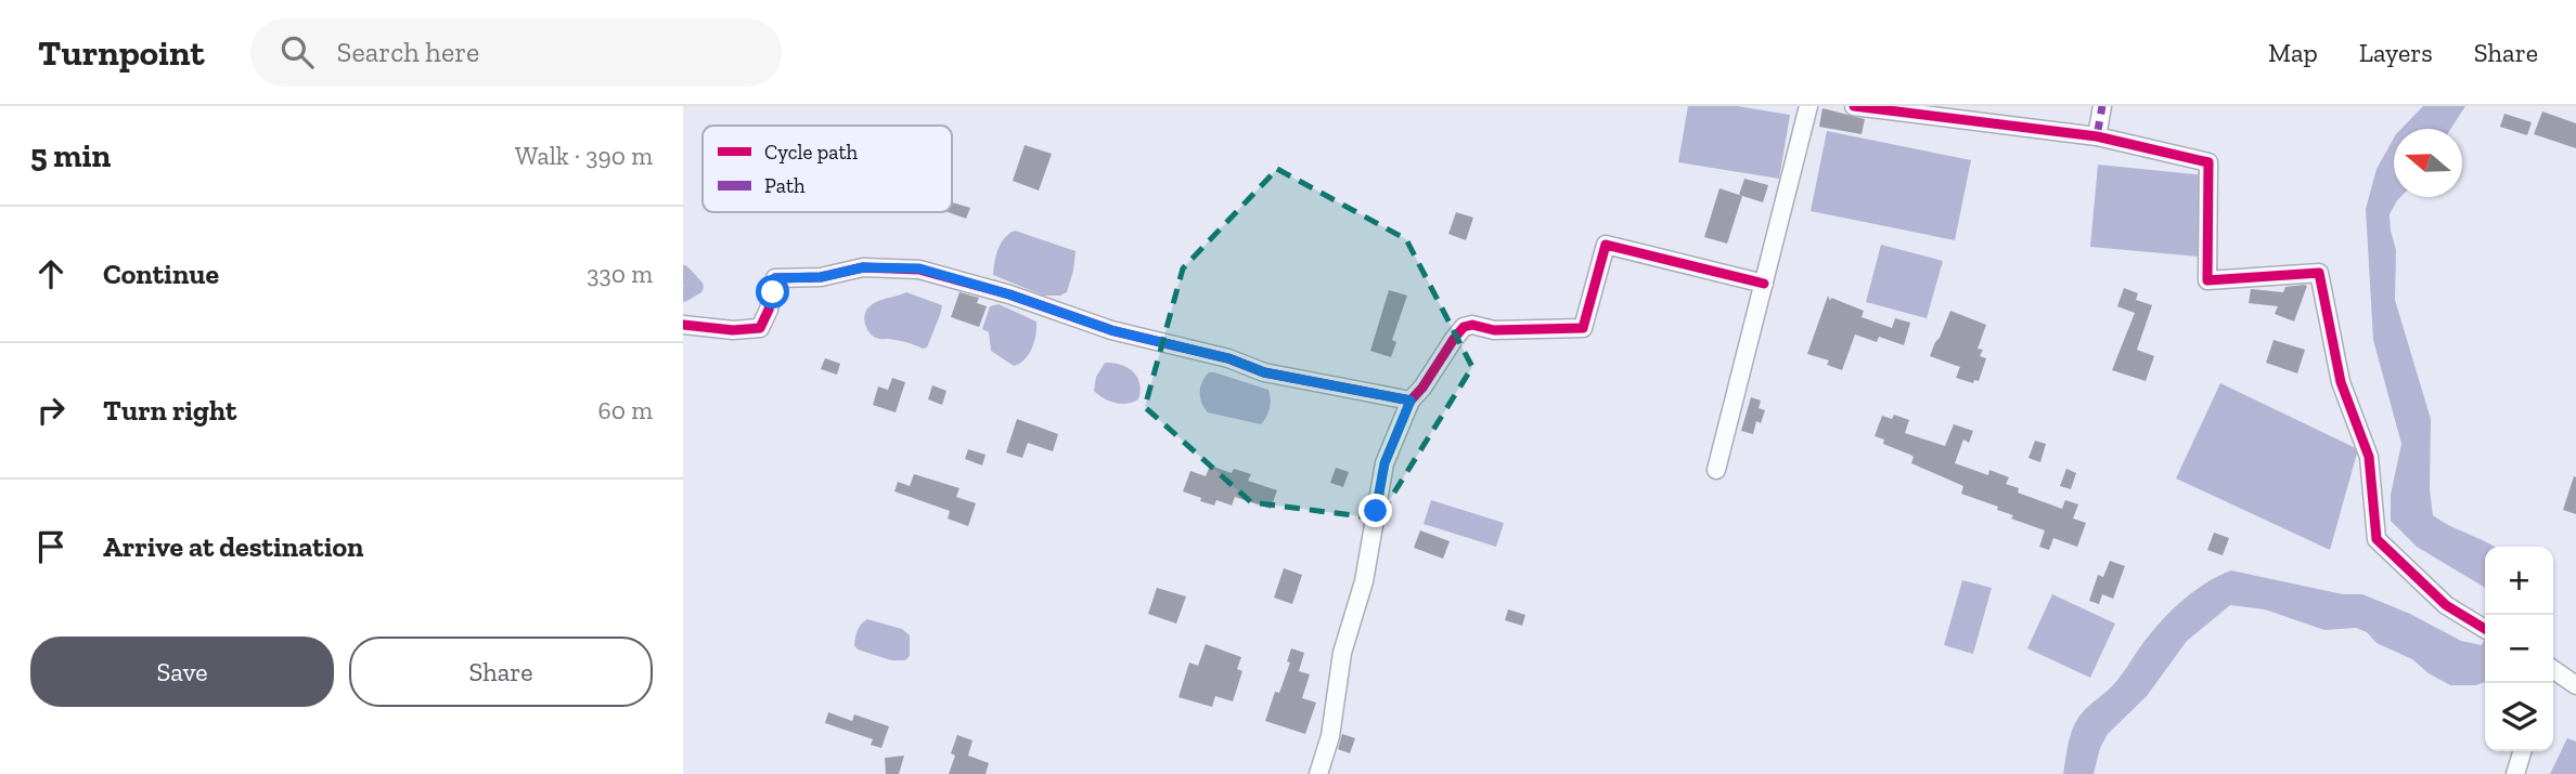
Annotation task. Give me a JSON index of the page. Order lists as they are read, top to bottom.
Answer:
{
  "legend": ["Cycle path", "Path"],
  "north": "left",
  "page": {
    "header": "Turnpoint",
    "search": "Search here",
    "nav": ["Map", "Layers", "Share"],
    "heading": ["5 min", "Walk · 390 m"],
    "list": [
      ["Continue", "330 m"],
      ["Turn right", "60 m"],
      "Arrive at destination"
    ],
    "map_buttons": ["+", "−"],
    "buttons": ["Save", "Share"]
  }
}
